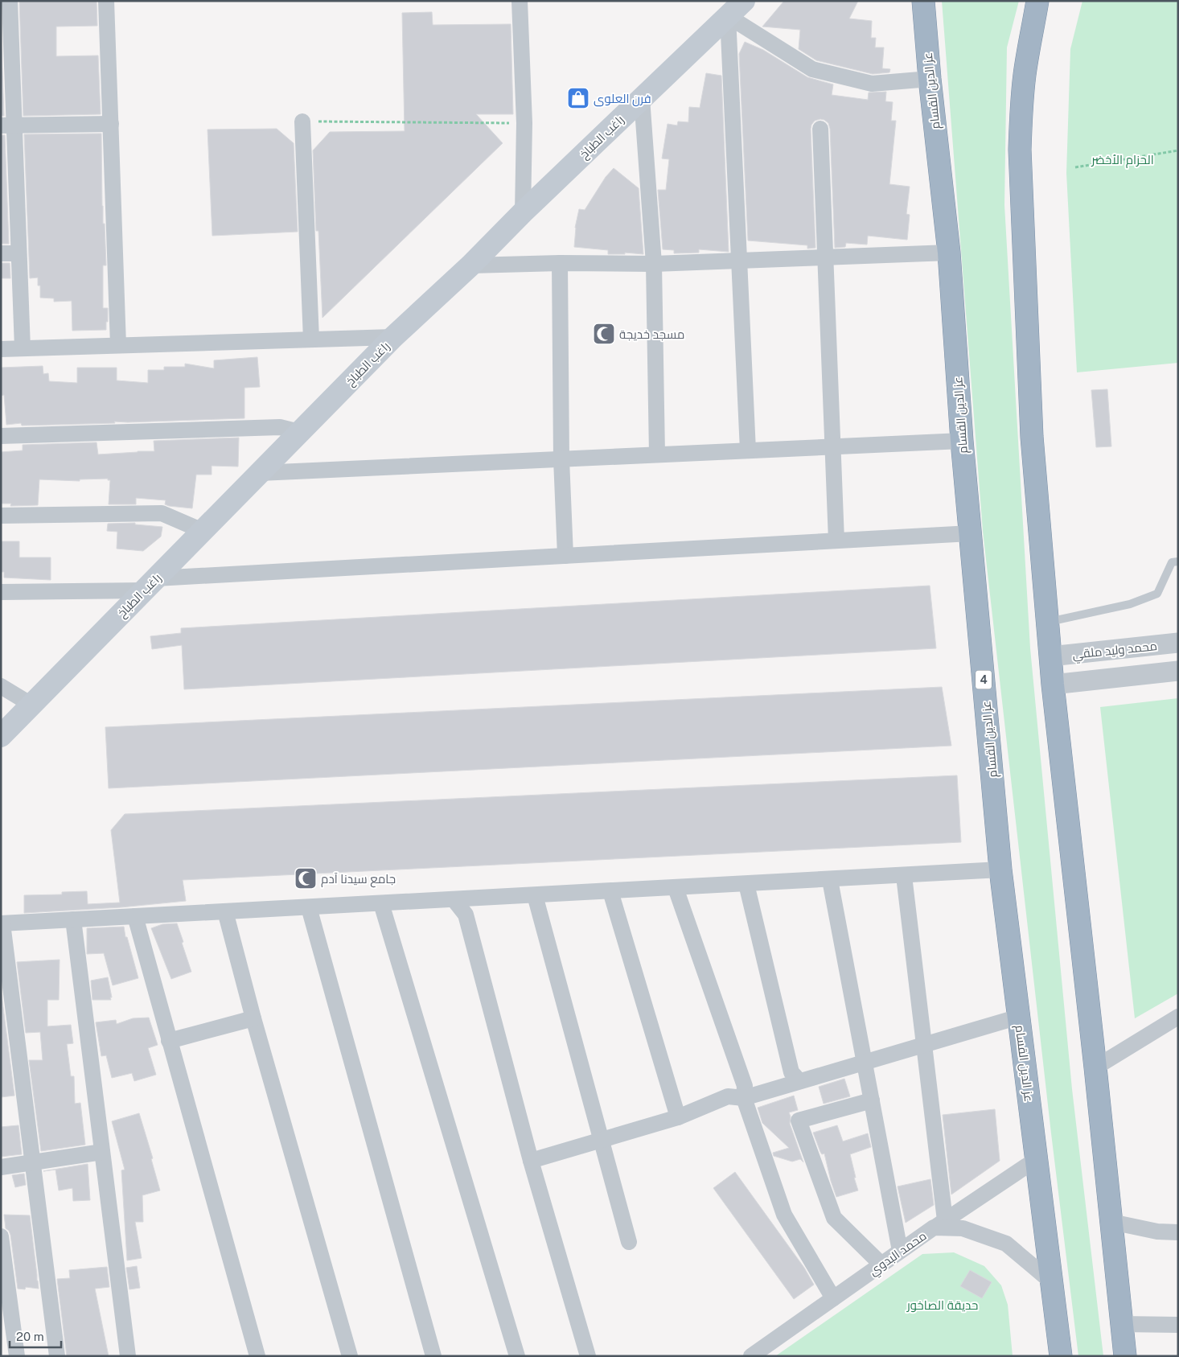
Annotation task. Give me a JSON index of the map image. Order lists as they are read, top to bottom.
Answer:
{
  "streets": {
    "highway": ["عز الدين القسام", "4"],
    "main road": ["راغب الطباخ"],
    "street": ["محمد وليد ملقي", "محمد البدوي"]
  },
  "crossings": [
    ["عز الدين القسام", "محمد البدوي"]
  ],
  "parks": ["الحزام الأخضر", "حديقة الصاخور"],
  "places": {
    "shop": ["فرن العلوى"],
    "mosque": ["مسجد خديجة", "جامع سيدنا آدم"]
  },
  "scale_bar": "20 m"
}
